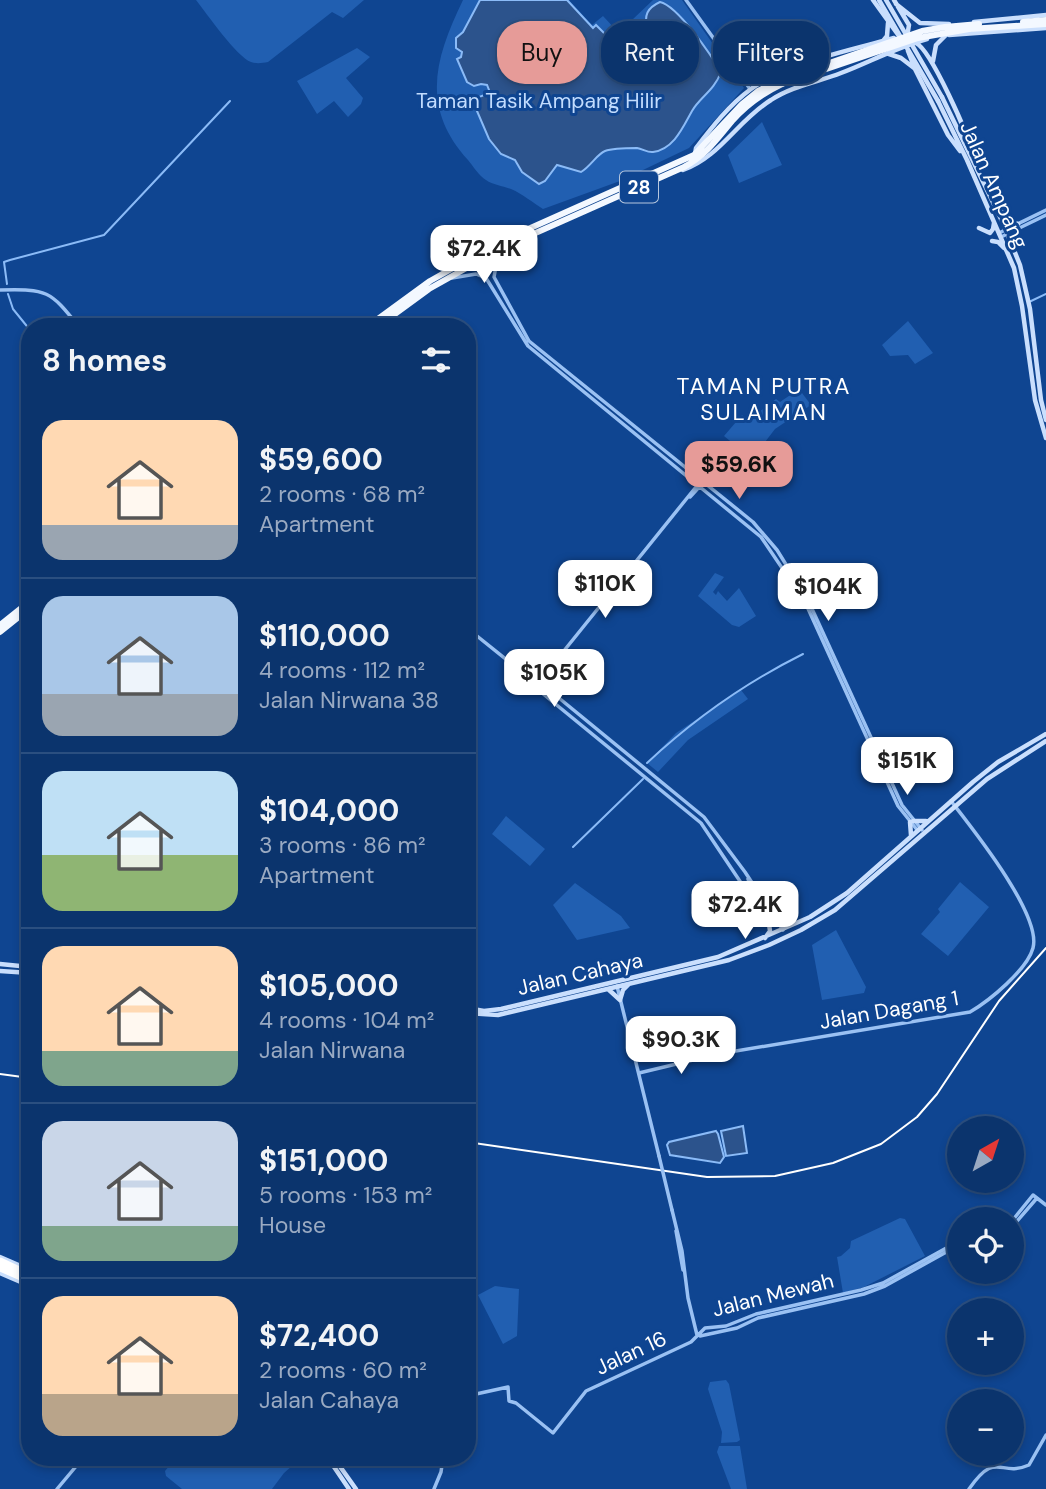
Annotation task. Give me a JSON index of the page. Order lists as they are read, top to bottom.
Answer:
{
  "streets": {
    "highway": ["28"],
    "main road": ["Jalan Ampang", "Jalan Cahaya"],
    "street": ["Jalan Dagang 1", "Jalan Mewah", "Jalan 16"]
  },
  "crossings": [
    ["Jalan Cahaya", "Jalan Dagang 1"],
    ["Jalan Mewah", "Jalan 16"]
  ],
  "districts": ["TAMAN PUTRA SULAIMAN"],
  "parks": ["Taman Tasik Ampang Hilir"],
  "north": "top right",
  "page": {
    "chip": ["Buy", "Rent", "Filters"],
    "price": [
      "$72.4K",
      "$59.6K",
      "$110K",
      "$104K",
      "$105K",
      "$151K",
      "$72.4K",
      "$90.3K"
    ],
    "heading": "8 homes",
    "list": [
      {
        "name": "$59,600",
        "note": "2 rooms · 68 m² · Apartment"
      },
      {
        "name": "$110,000",
        "note": "4 rooms · 112 m² · Jalan Nirwana 38"
      },
      {
        "name": "$104,000",
        "note": "3 rooms · 86 m² · Apartment"
      },
      {
        "name": "$105,000",
        "note": "4 rooms · 104 m² · Jalan Nirwana"
      },
      {
        "name": "$151,000",
        "note": "5 rooms · 153 m² · House"
      },
      {
        "name": "$72,400",
        "note": "2 rooms · 60 m² · Jalan Cahaya"
      }
    ],
    "map_buttons": ["+", "−"]
  }
}
